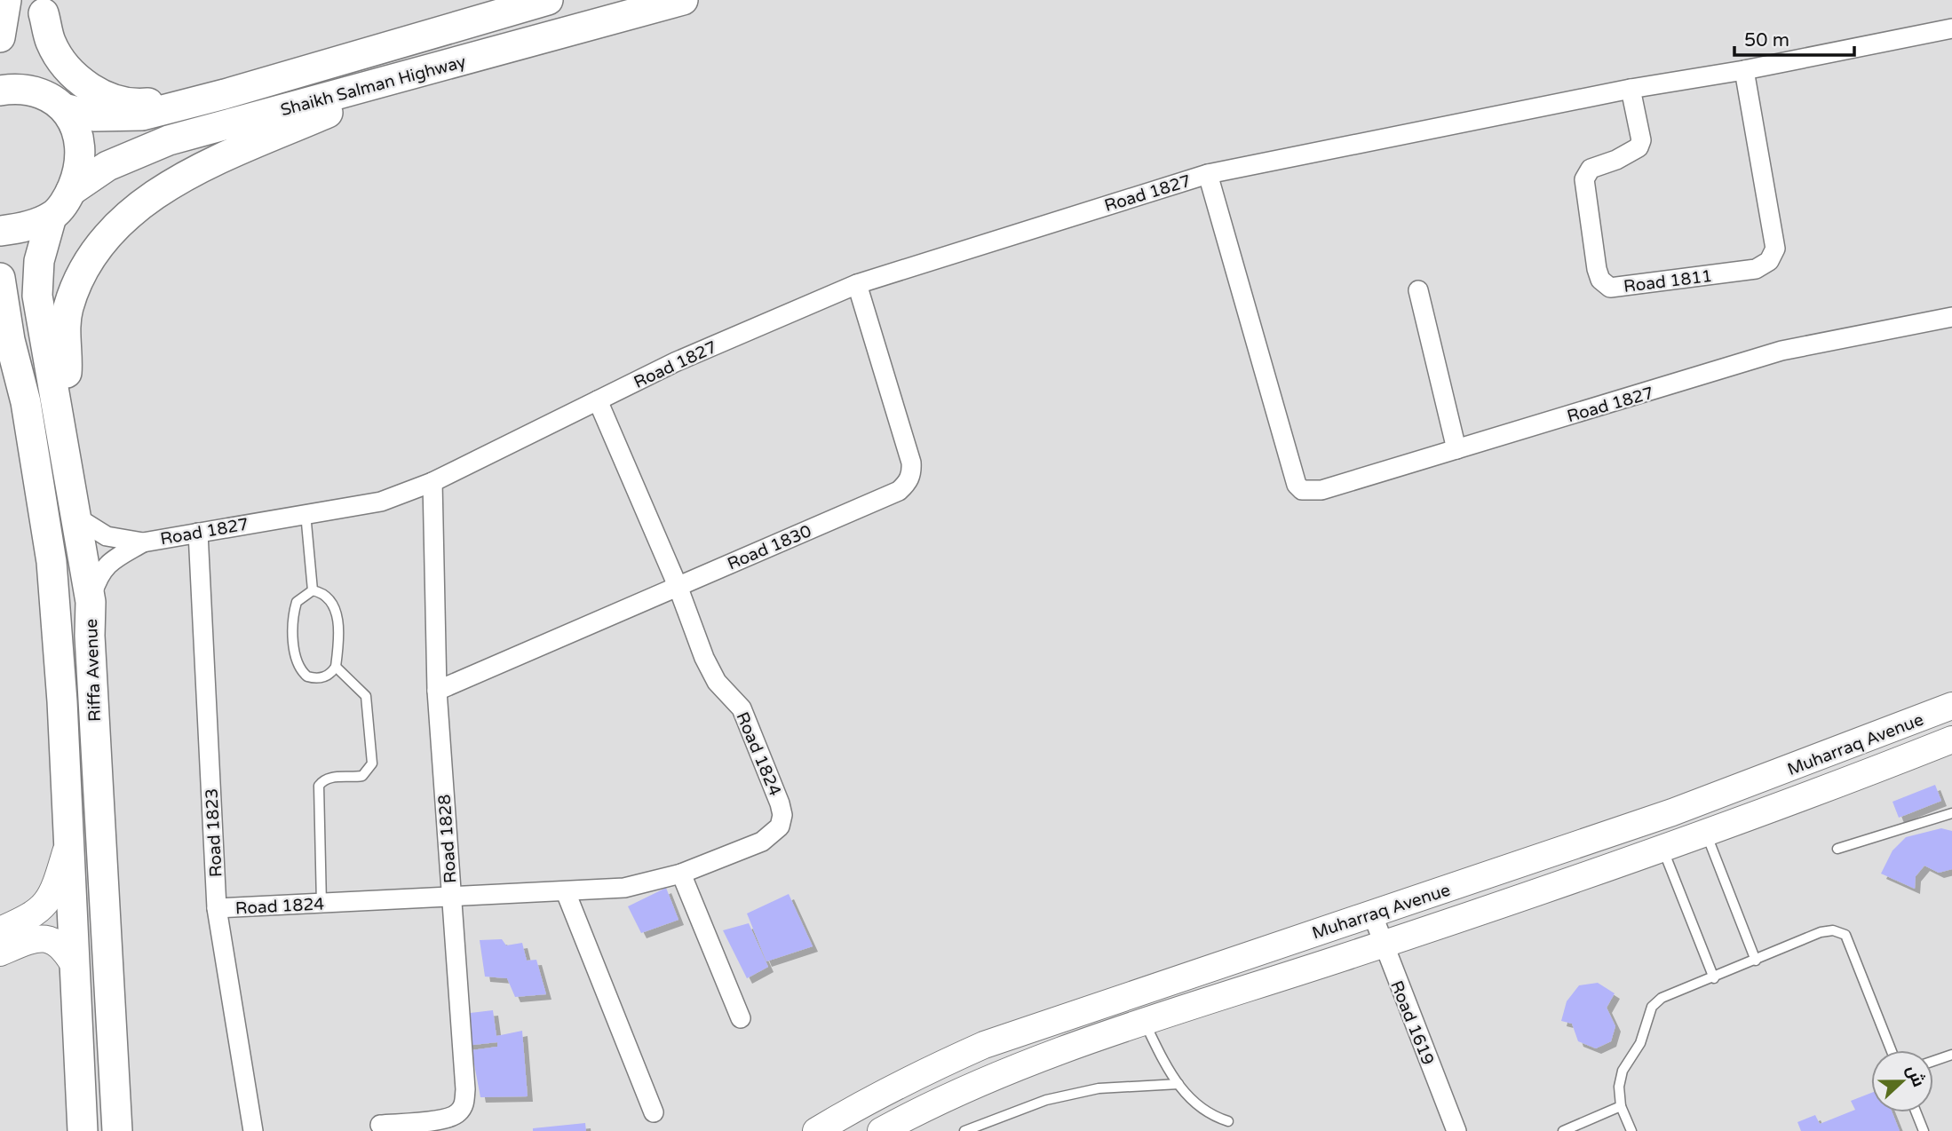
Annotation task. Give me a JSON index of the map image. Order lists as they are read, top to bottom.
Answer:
{
  "streets": {
    "main road": ["Shaikh Salman Highway", "Riffa Avenue", "Muharraq Avenue"],
    "street": [
      "Road 1827",
      "Road 1811",
      "Road 1830",
      "Road 1824",
      "Road 1823",
      "Road 1828",
      "Road 1619"
    ]
  },
  "crossings": [
    ["Road 1827", "Road 1811"],
    ["Road 1827", "Road 1830"],
    ["Road 1827", "Riffa Avenue"],
    ["Road 1827", "Road 1824"],
    ["Road 1827", "Road 1823"],
    ["Road 1827", "Road 1828"],
    ["Road 1830", "Road 1824"],
    ["Road 1830", "Road 1828"],
    ["Muharraq Avenue", "Road 1619"],
    ["Road 1824", "Road 1823"],
    ["Road 1824", "Road 1828"]
  ],
  "scale_bar": "50 m",
  "north": "right"
}
